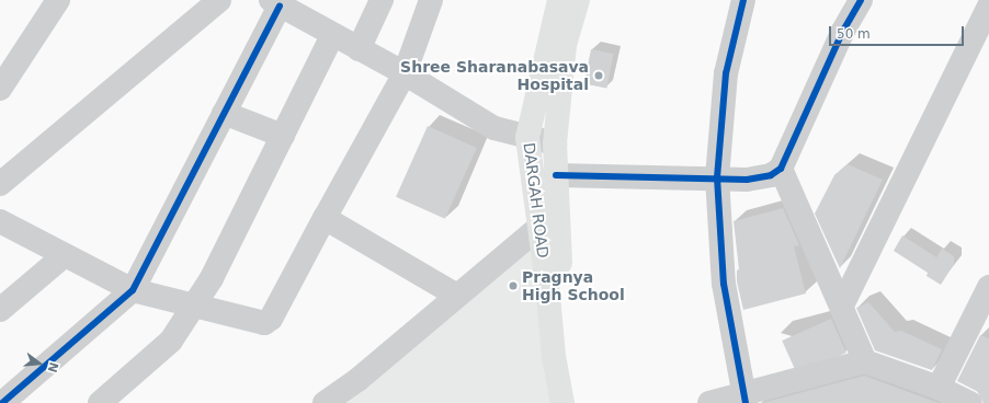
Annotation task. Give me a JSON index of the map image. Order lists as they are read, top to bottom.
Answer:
{
  "streets": {
    "main road": ["DARGAH ROAD"]
  },
  "places": ["Shree Sharanabasava Hospital", "Pragnya High School"],
  "scale_bar": "50 m",
  "north": "right"
}
